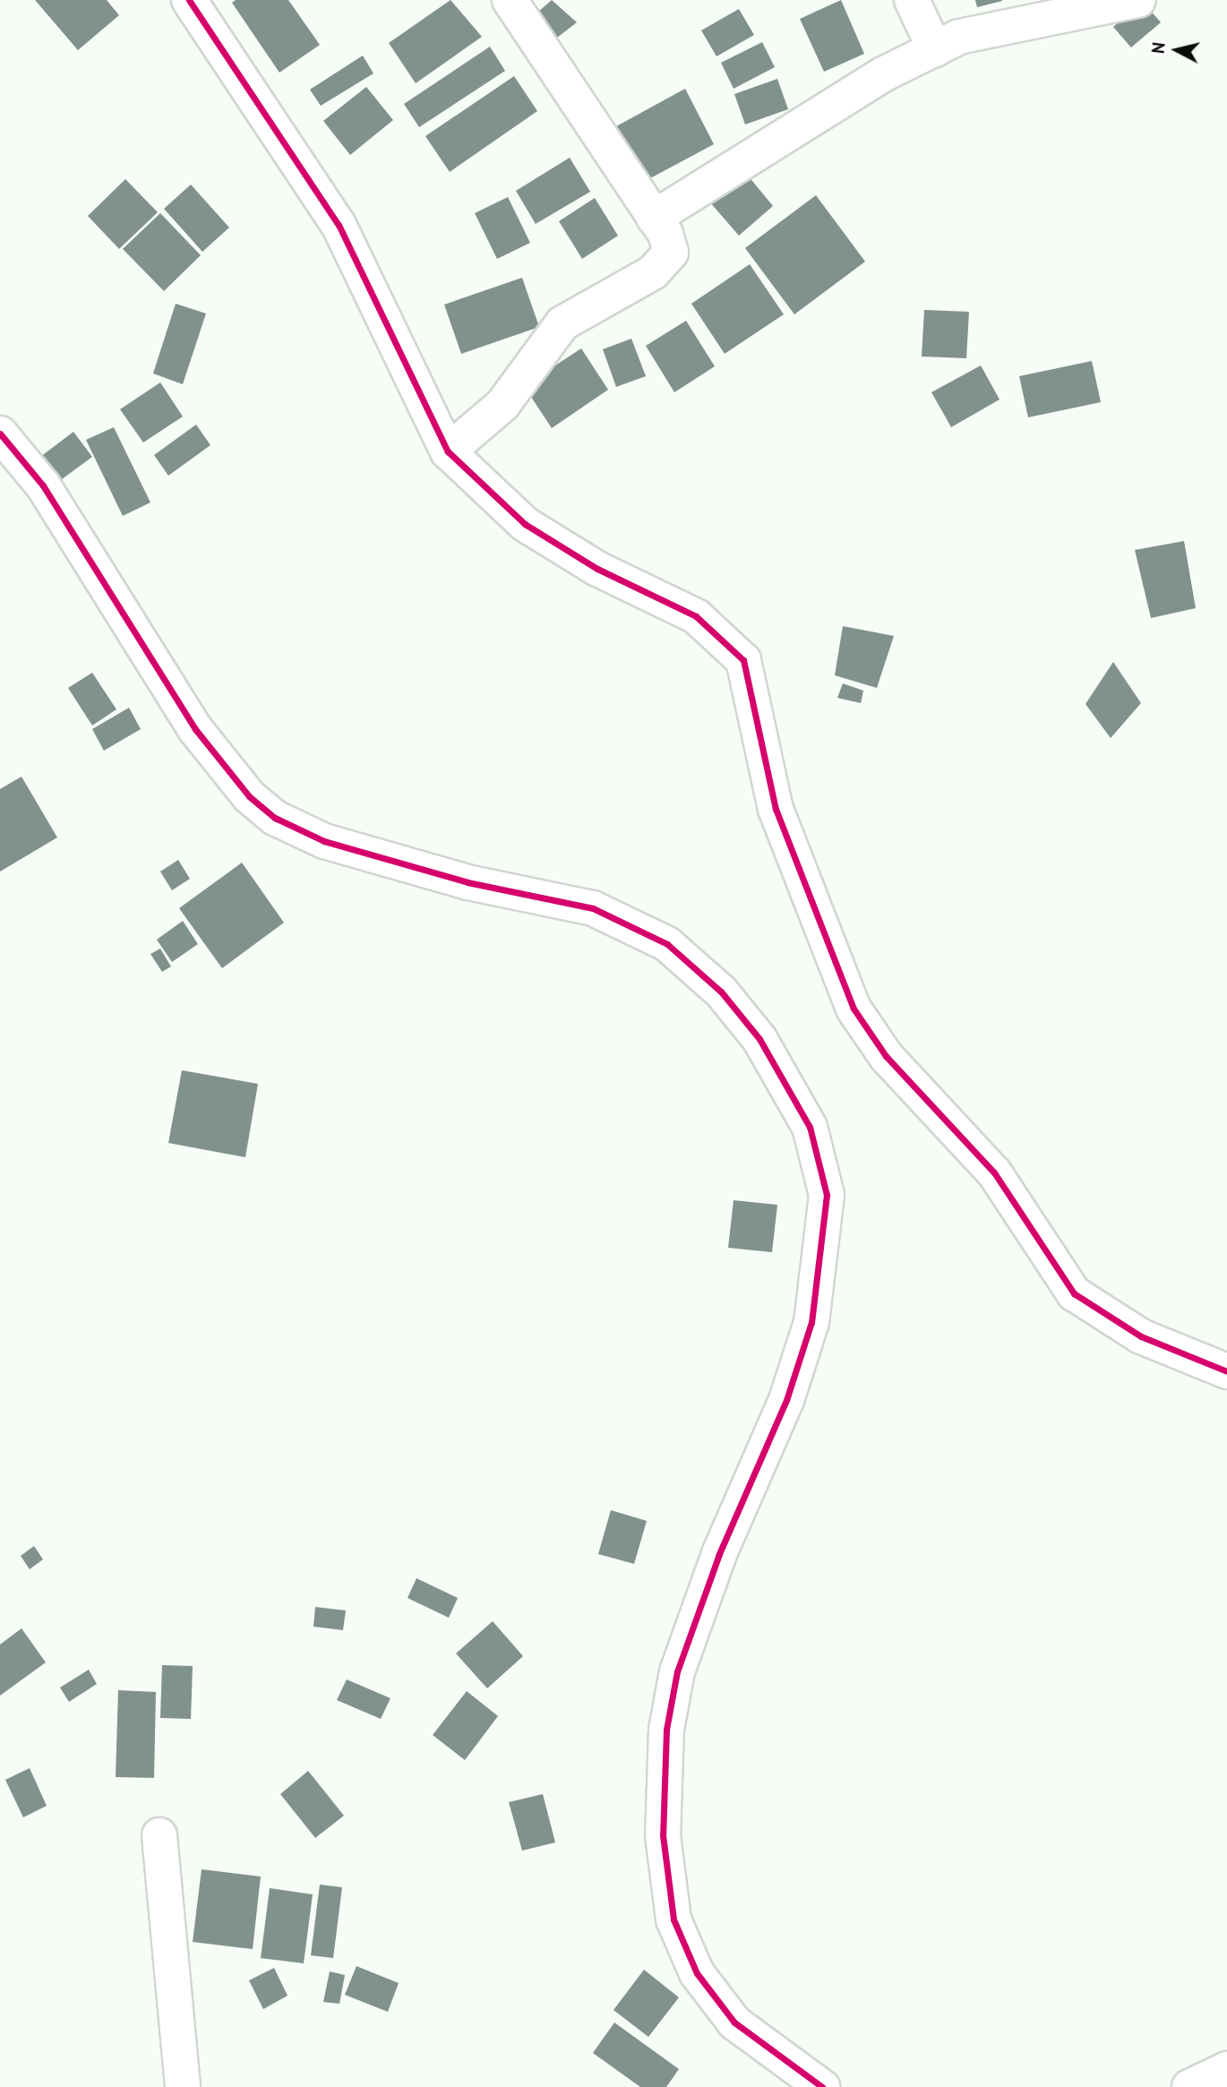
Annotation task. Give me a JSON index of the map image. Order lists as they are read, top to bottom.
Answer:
{
  "north": "left"
}
